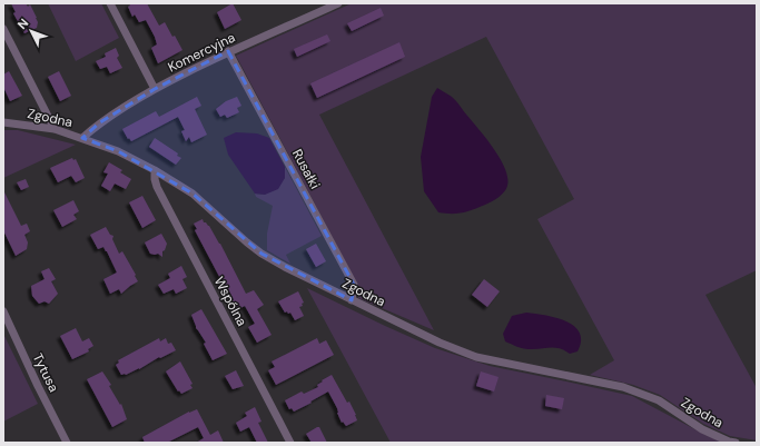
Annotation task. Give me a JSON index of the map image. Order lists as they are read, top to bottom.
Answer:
{
  "streets": {
    "street": [
      "Komercyjna",
      "Zgodna",
      "Rusałki",
      "Wspólna",
      "Tytusa"
    ]
  },
  "crossings": [
    ["Komercyjna", "Zgodna"],
    ["Komercyjna", "Rusałki"],
    ["Zgodna", "Rusałki"],
    ["Zgodna", "Wspólna"]
  ],
  "north": "top left"
}
